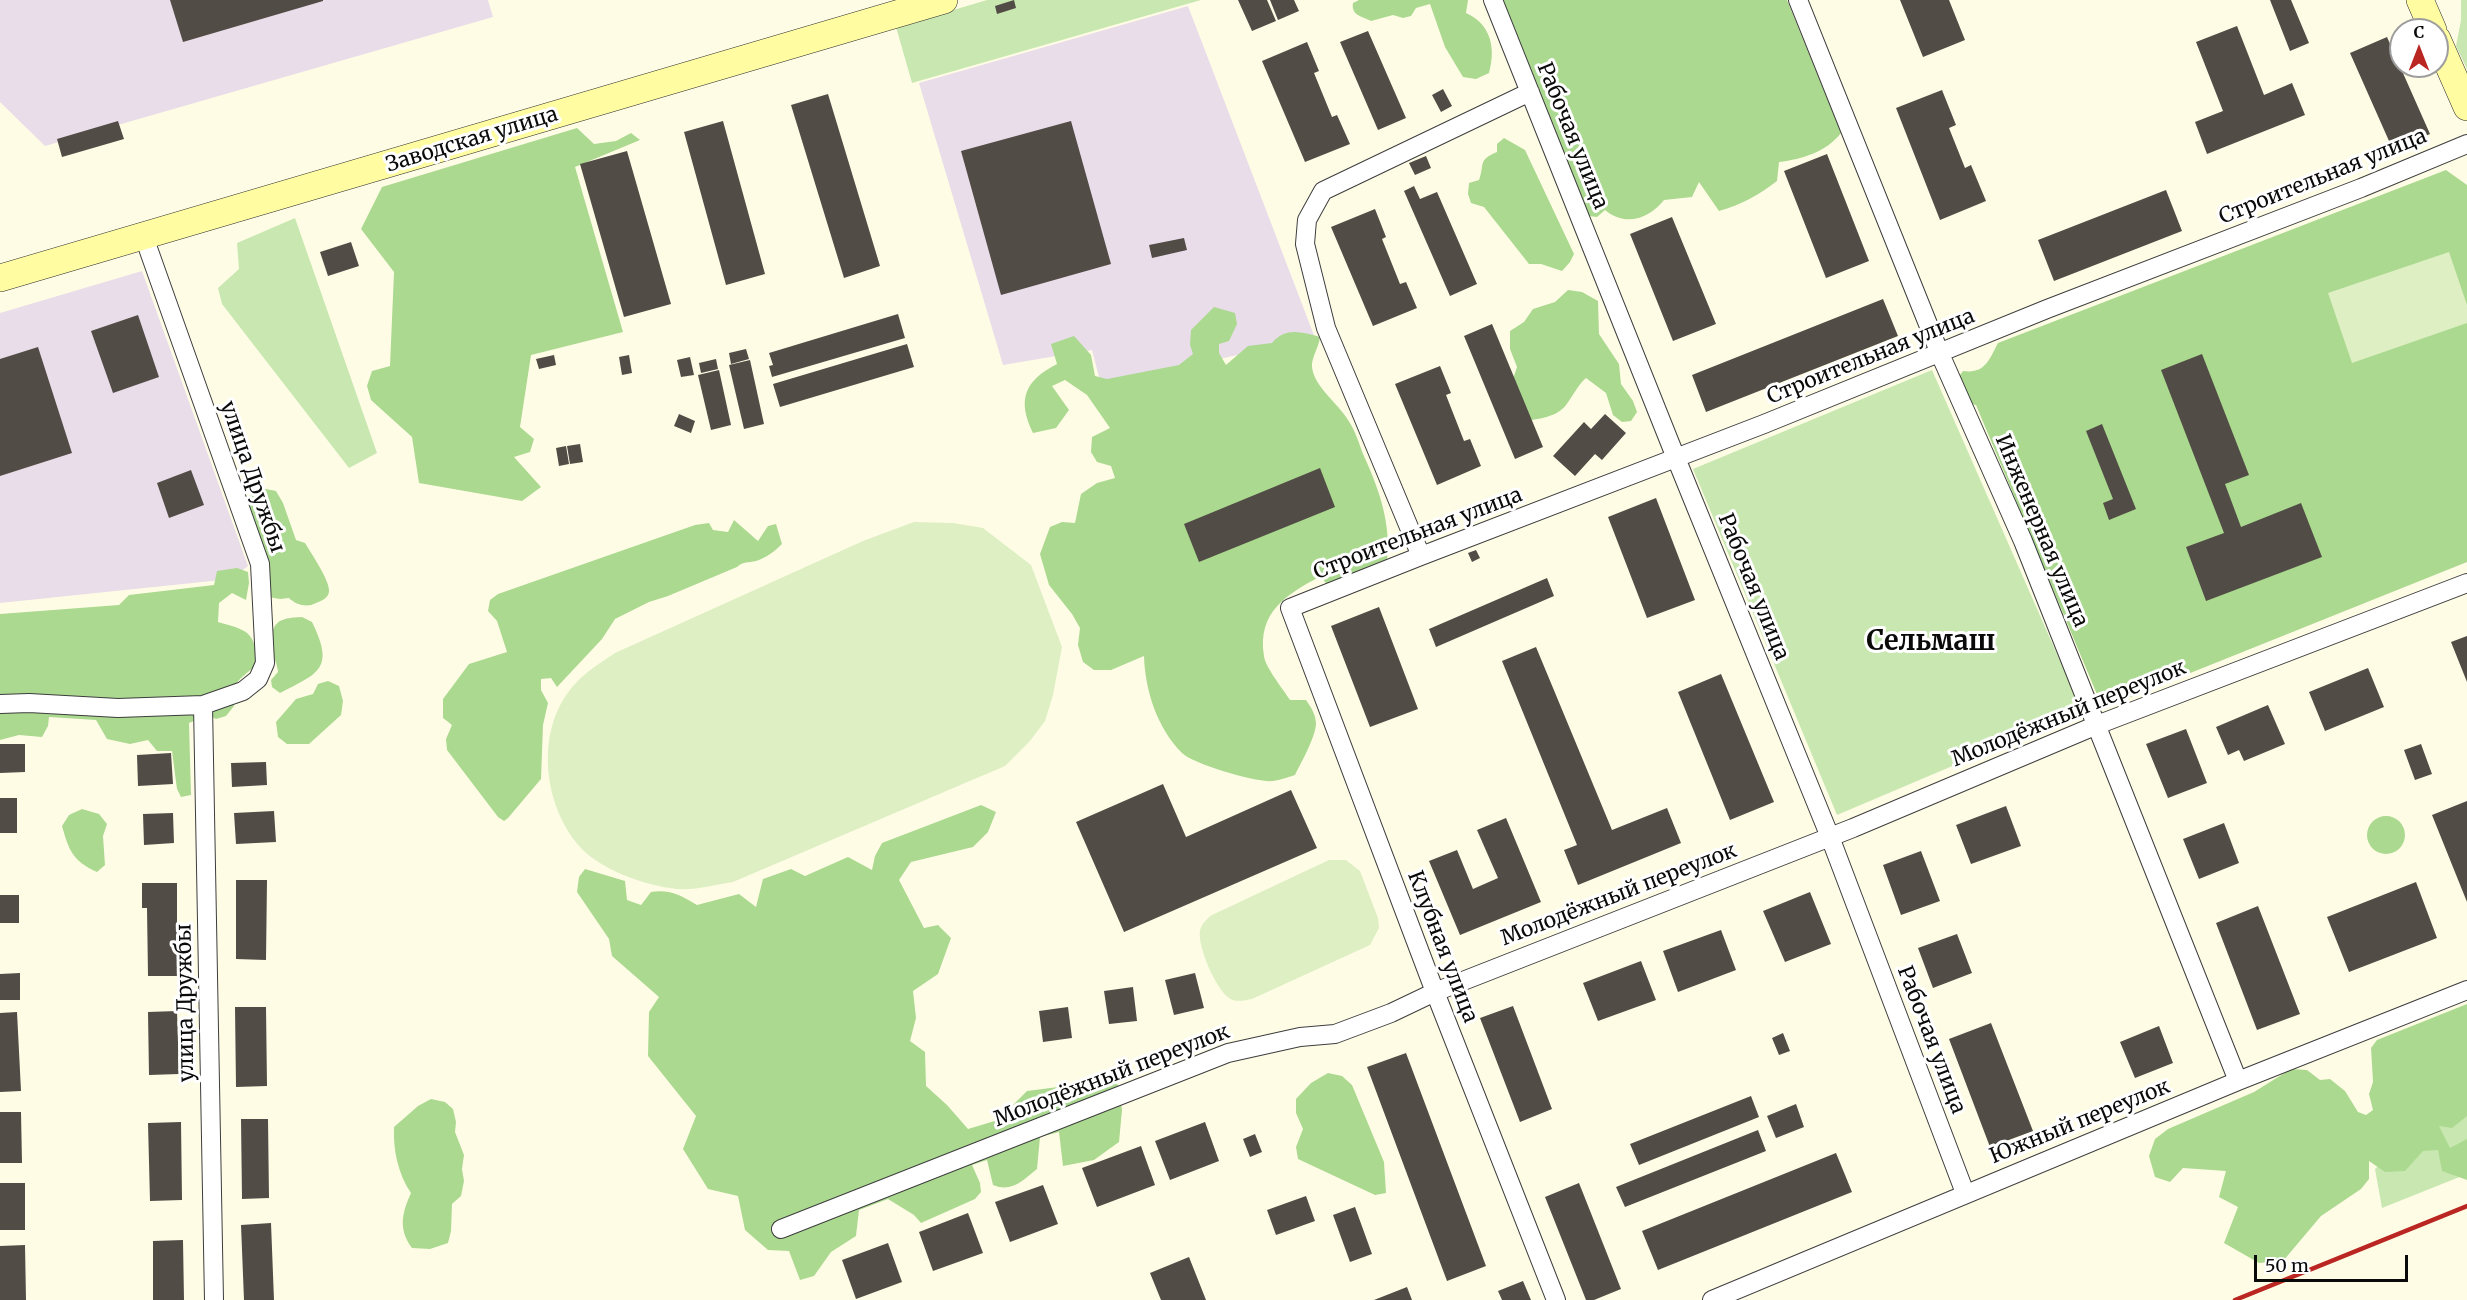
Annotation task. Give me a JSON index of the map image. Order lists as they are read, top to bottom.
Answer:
{
  "streets": {
    "street": [
      "Рабочая улица",
      "Заводская улица",
      "Строительная улица",
      "улица Дружбы",
      "Инженерная улица",
      "Молодёжный переулок",
      "Клубная улица",
      "Южный переулок"
    ]
  },
  "crossings": [
    ["Рабочая улица", "Строительная улица"],
    ["Рабочая улица", "Молодёжный переулок"],
    ["Рабочая улица", "Южный переулок"],
    ["Заводская улица", "улица Дружбы"],
    ["Строительная улица", "Инженерная улица"],
    ["Строительная улица", "Клубная улица"],
    ["Инженерная улица", "Молодёжный переулок"],
    ["Инженерная улица", "Южный переулок"],
    ["Молодёжный переулок", "Клубная улица"]
  ],
  "districts": ["Сельмаш"],
  "scale_bar": "50 m",
  "north": "top"
}
